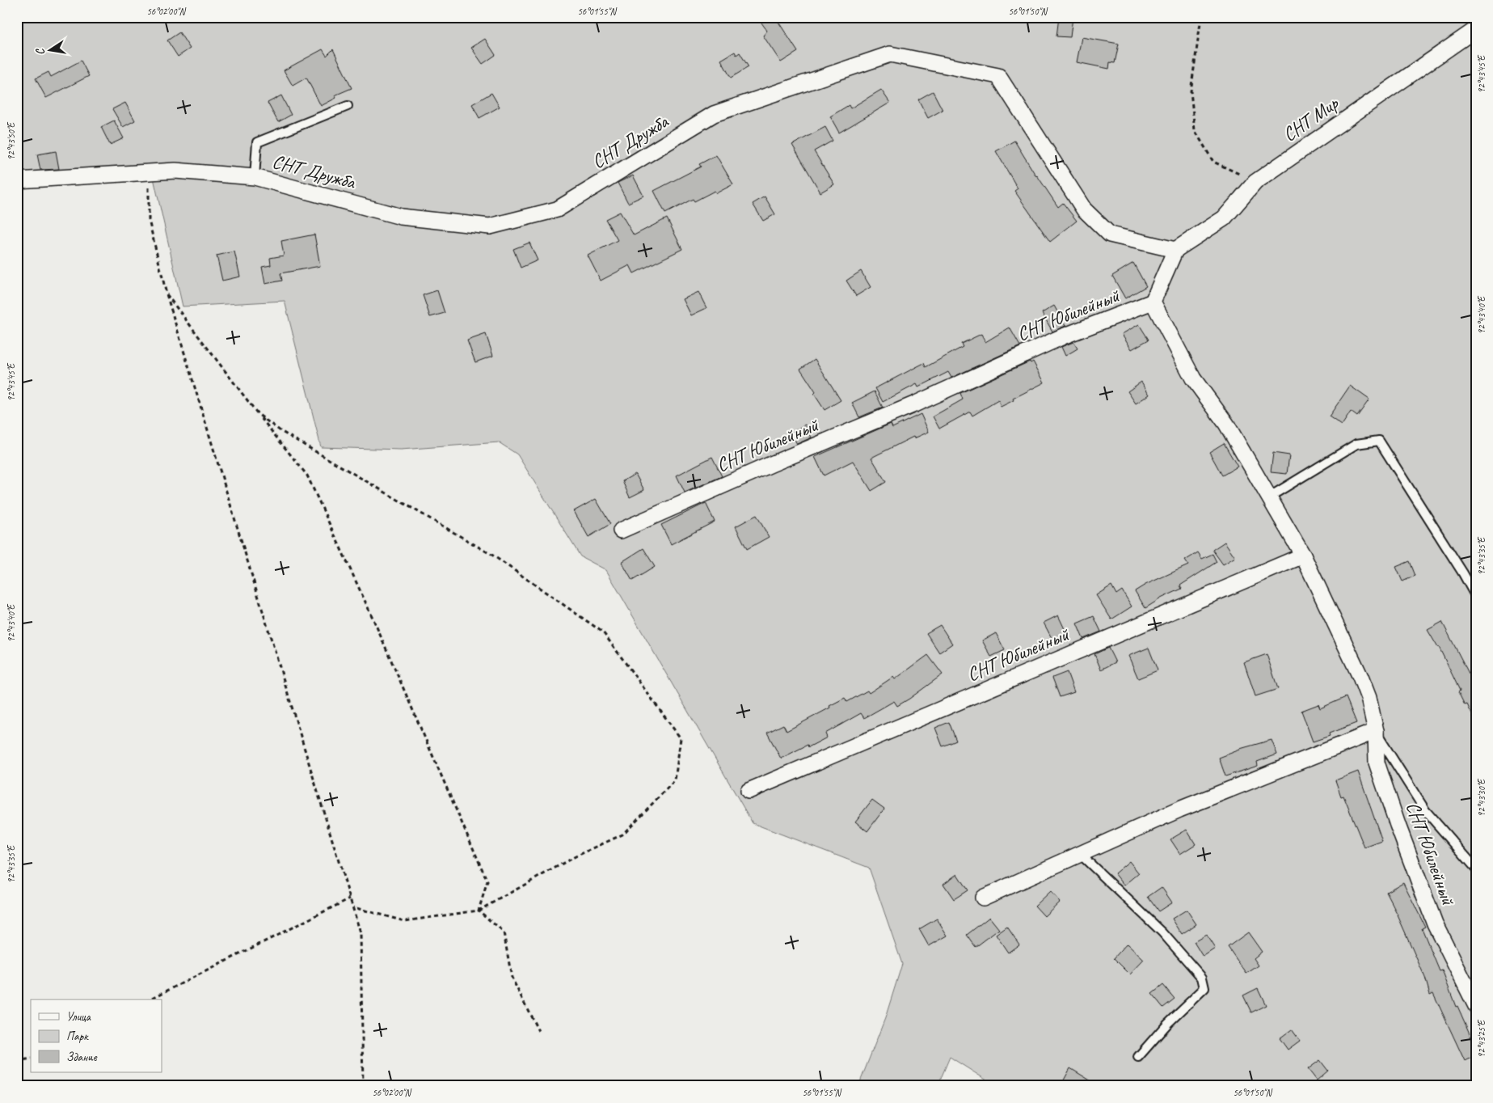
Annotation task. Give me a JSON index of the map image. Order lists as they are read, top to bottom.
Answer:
{
  "streets": {
    "street": ["СНТ Мир", "СНТ Дружба", "СНТ Юбилейный"]
  },
  "crossings": [
    ["СНТ Мир", "СНТ Дружба"]
  ],
  "legend": ["Улица", "Парк", "Здание"],
  "north": "left",
  "coordinates": [
    "56°02'00\"N",
    "56°01'55\"N",
    "56°01'50\"N",
    "92°43'45\"E",
    "92°43'50\"E",
    "92°43'40\"E",
    "92°43'35\"E",
    "92°43'30\"E",
    "92°43'25\"E"
  ]
}
